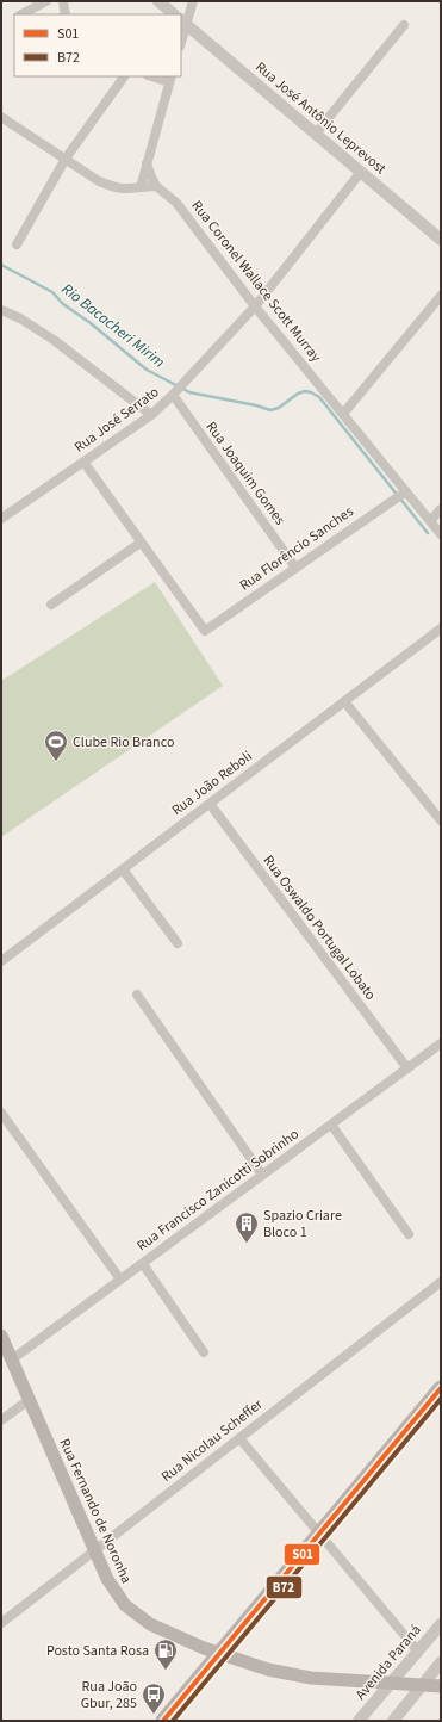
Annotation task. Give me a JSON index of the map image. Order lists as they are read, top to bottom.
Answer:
{
  "streets": {
    "main road": ["Rua Fernando de Noronha"],
    "street": [
      "Rua José Antônio Leprevost",
      "Rua Coronel Wallace Scott Murray",
      "Rua José Serrato",
      "Rua Joaquim Gomes",
      "Rua Florêncio Sanches",
      "Rua João Reboli",
      "Rua Oswaldo Portugal Lobato",
      "Rua Francisco Zanicotti Sobrinho",
      "Rua Nicolau Scheffer",
      "Avenida Paraná"
    ]
  },
  "crossings": [
    ["Rua José Antônio Leprevost", "Rua José Serrato"],
    ["Rua Coronel Wallace Scott Murray", "Rua José Serrato"],
    ["Rua Coronel Wallace Scott Murray", "Rua Florêncio Sanches"],
    ["Rua José Serrato", "Rua Joaquim Gomes"],
    ["Rua Joaquim Gomes", "Rua Florêncio Sanches"],
    ["Rua João Reboli", "Rua Oswaldo Portugal Lobato"],
    ["Rua Oswaldo Portugal Lobato", "Rua Francisco Zanicotti Sobrinho"],
    ["Rua Francisco Zanicotti Sobrinho", "Rua Fernando de Noronha"],
    ["Rua Nicolau Scheffer", "Rua Fernando de Noronha"],
    ["Rua Fernando de Noronha", "Avenida Paraná"]
  ],
  "water": ["Rio Bacacheri Mirim"],
  "places": {
    "sports": ["Clube Rio Branco"],
    "building": ["Spazio Criare Bloco 1"],
    "fuel station": ["Posto Santa Rosa"],
    "bus stop": ["Rua João Gbur, 285"]
  },
  "lines": ["transit line S01", "transit line B72"],
  "legend": ["S01", "B72"]
}
